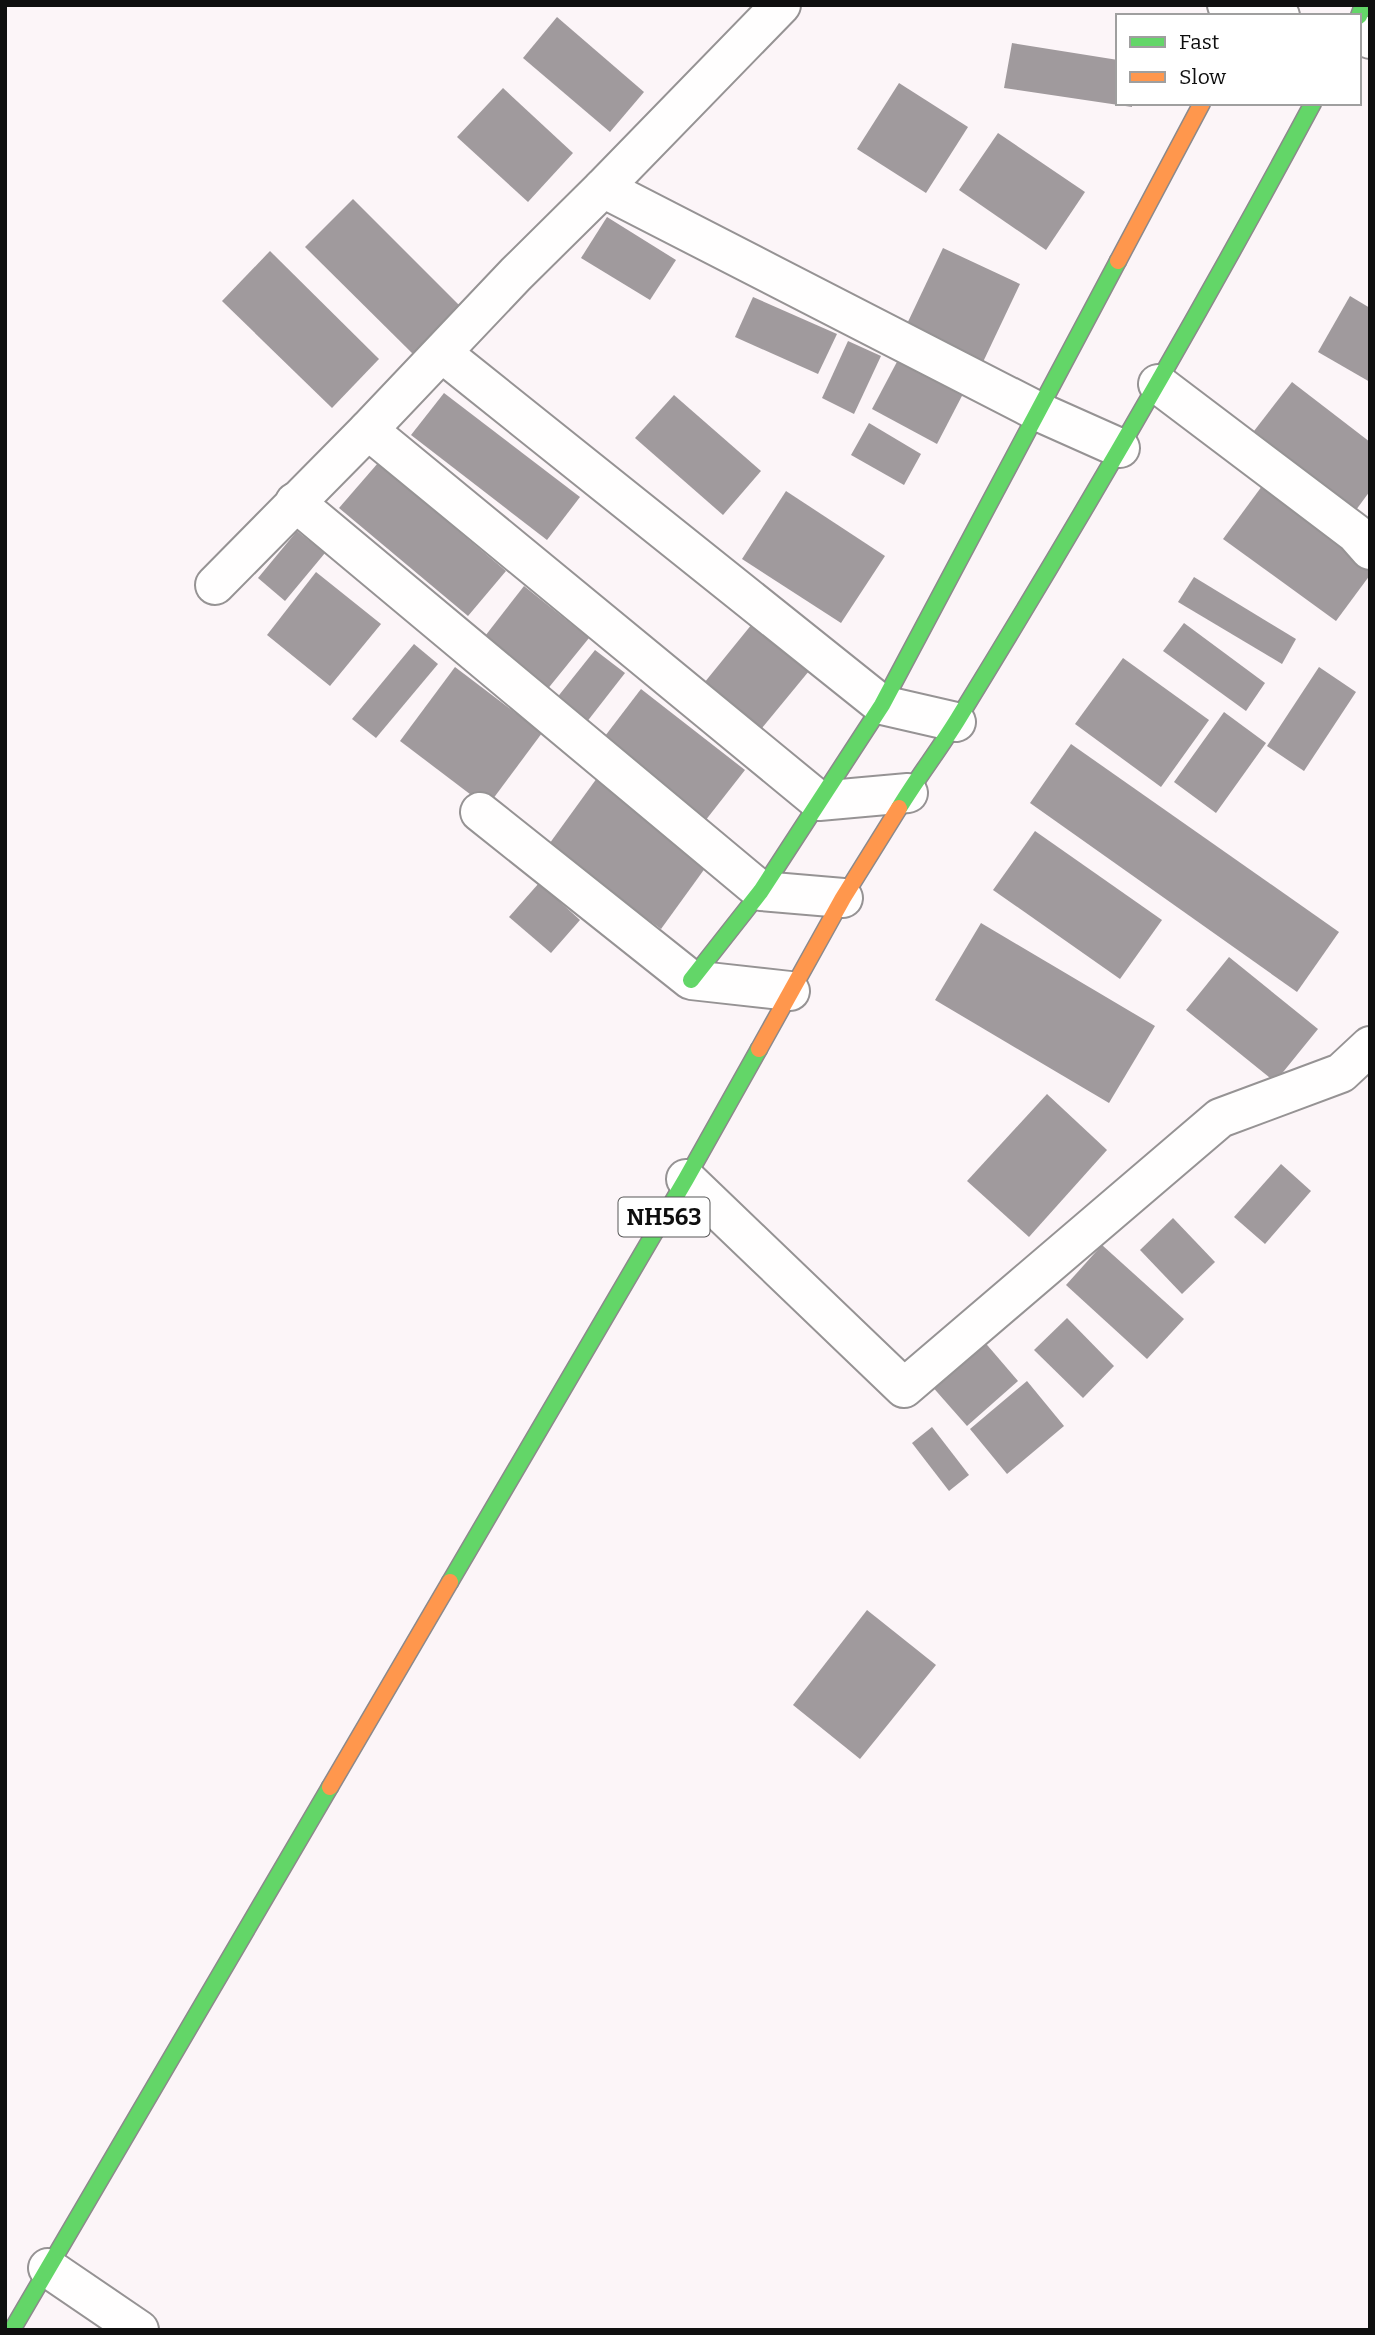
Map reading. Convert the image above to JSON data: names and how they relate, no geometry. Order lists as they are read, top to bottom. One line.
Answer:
{"streets":{"main road":["NH563"]},"legend":["Fast","Slow"]}
